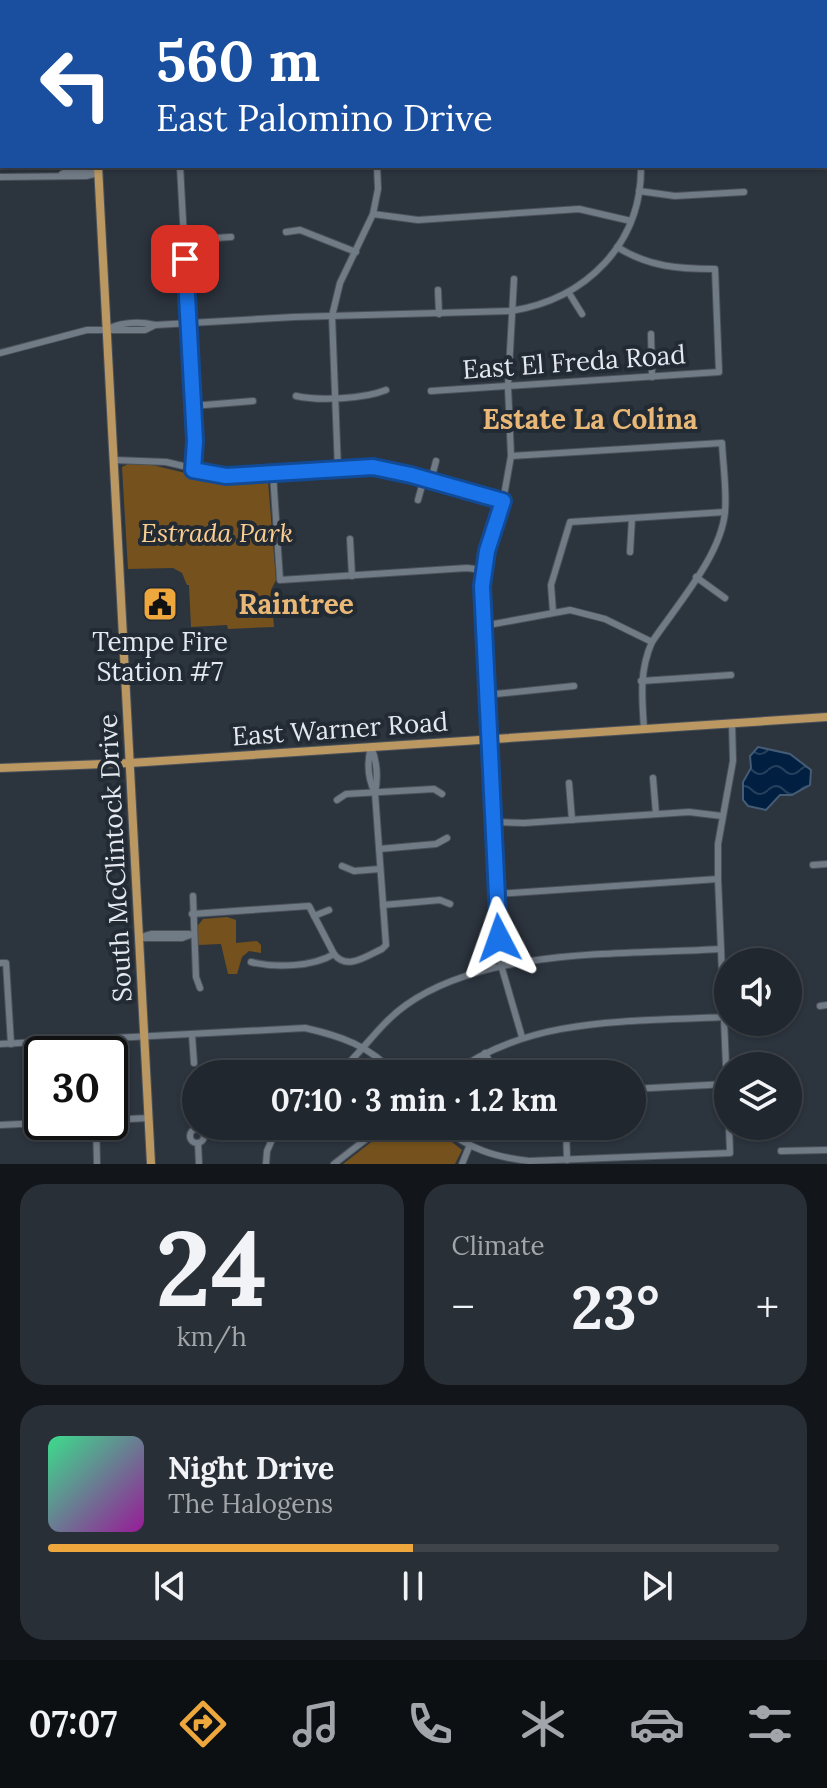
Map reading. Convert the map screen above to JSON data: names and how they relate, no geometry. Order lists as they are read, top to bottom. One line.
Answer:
{"streets":{"main road":["East Warner Road","South McClintock Drive"],"street":["East El Freda Road"]},"crossings":[["East Warner Road","South McClintock Drive"]],"districts":["Estate La Colina","Raintree"],"parks":["Estrada Park"],"places":{"public building":["Tempe Fire Station #7"]},"page":{"turn":["560 m","East Palomino Drive"],"limit":"30","trip":"07:10 · 3 min · 1.2 km","tile":[["24","km/h"],"Climate"],"heat":["−","23°","+"],"song":["Night Drive","The Halogens"],"tabs":"07:07"}}
